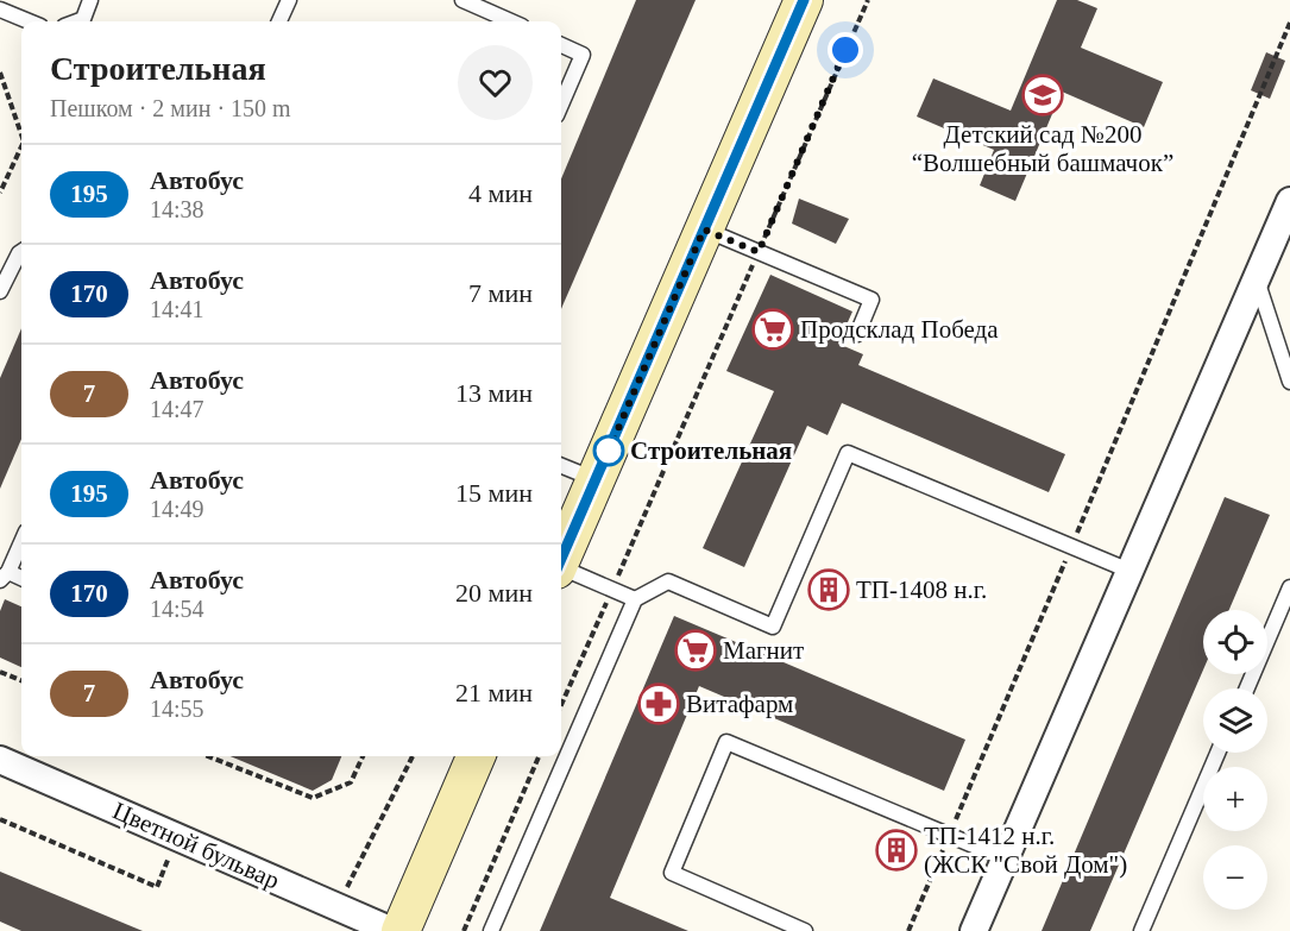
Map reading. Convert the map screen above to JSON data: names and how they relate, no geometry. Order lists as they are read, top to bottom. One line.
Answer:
{"streets":{"street":["Цветной бульвар"]},"places":{"school or university":["Детский сад №200 “Волшебный башмачок”"],"supermarket":["Продсклад Победа","Магнит"],"other":["Строительная"],"building":["ТП-1408 н.г.","ТП-1412 н.г. (ЖСК \"Свой Дом\")"],"pharmacy":["Витафарм"]},"lines":["bus line 195"],"page":{"heading":["Строительная","Пешком · 2 мин · 150 m"],"list":[{"mark":"195","name":"Автобус","note":"14:38","value":"4 мин"},{"mark":"170","name":"Автобус","note":"14:41","value":"7 мин"},{"mark":"7","name":"Автобус","note":"14:47","value":"13 мин"},{"mark":"195","name":"Автобус","note":"14:49","value":"15 мин"},{"mark":"170","name":"Автобус","note":"14:54","value":"20 мин"},{"mark":"7","name":"Автобус","note":"14:55","value":"21 мин"}],"map_buttons":["+","−"]}}
